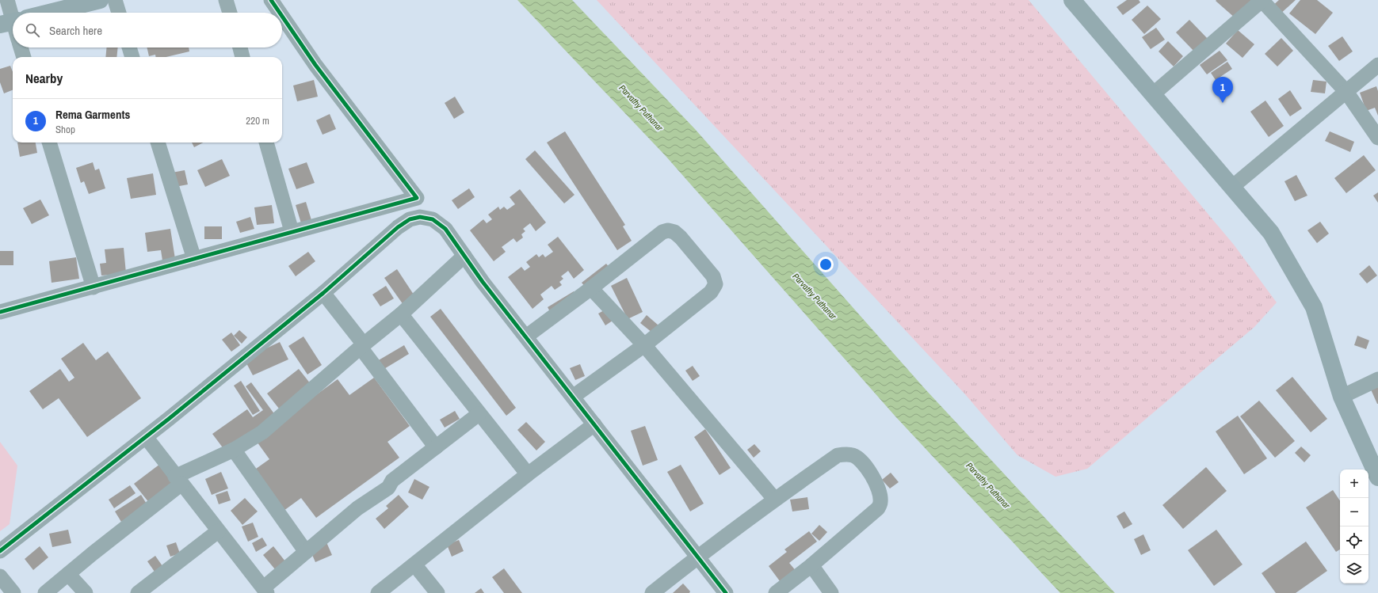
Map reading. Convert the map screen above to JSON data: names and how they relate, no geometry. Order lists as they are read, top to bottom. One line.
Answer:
{"water":["Parvathy Puthanar"],"page":{"search":"Search here","heading":"Nearby","pins":"1","list":[{"mark":"1","name":"Rema Garments","note":"Shop","value":"220 m"}],"map_buttons":["+","−"]}}
